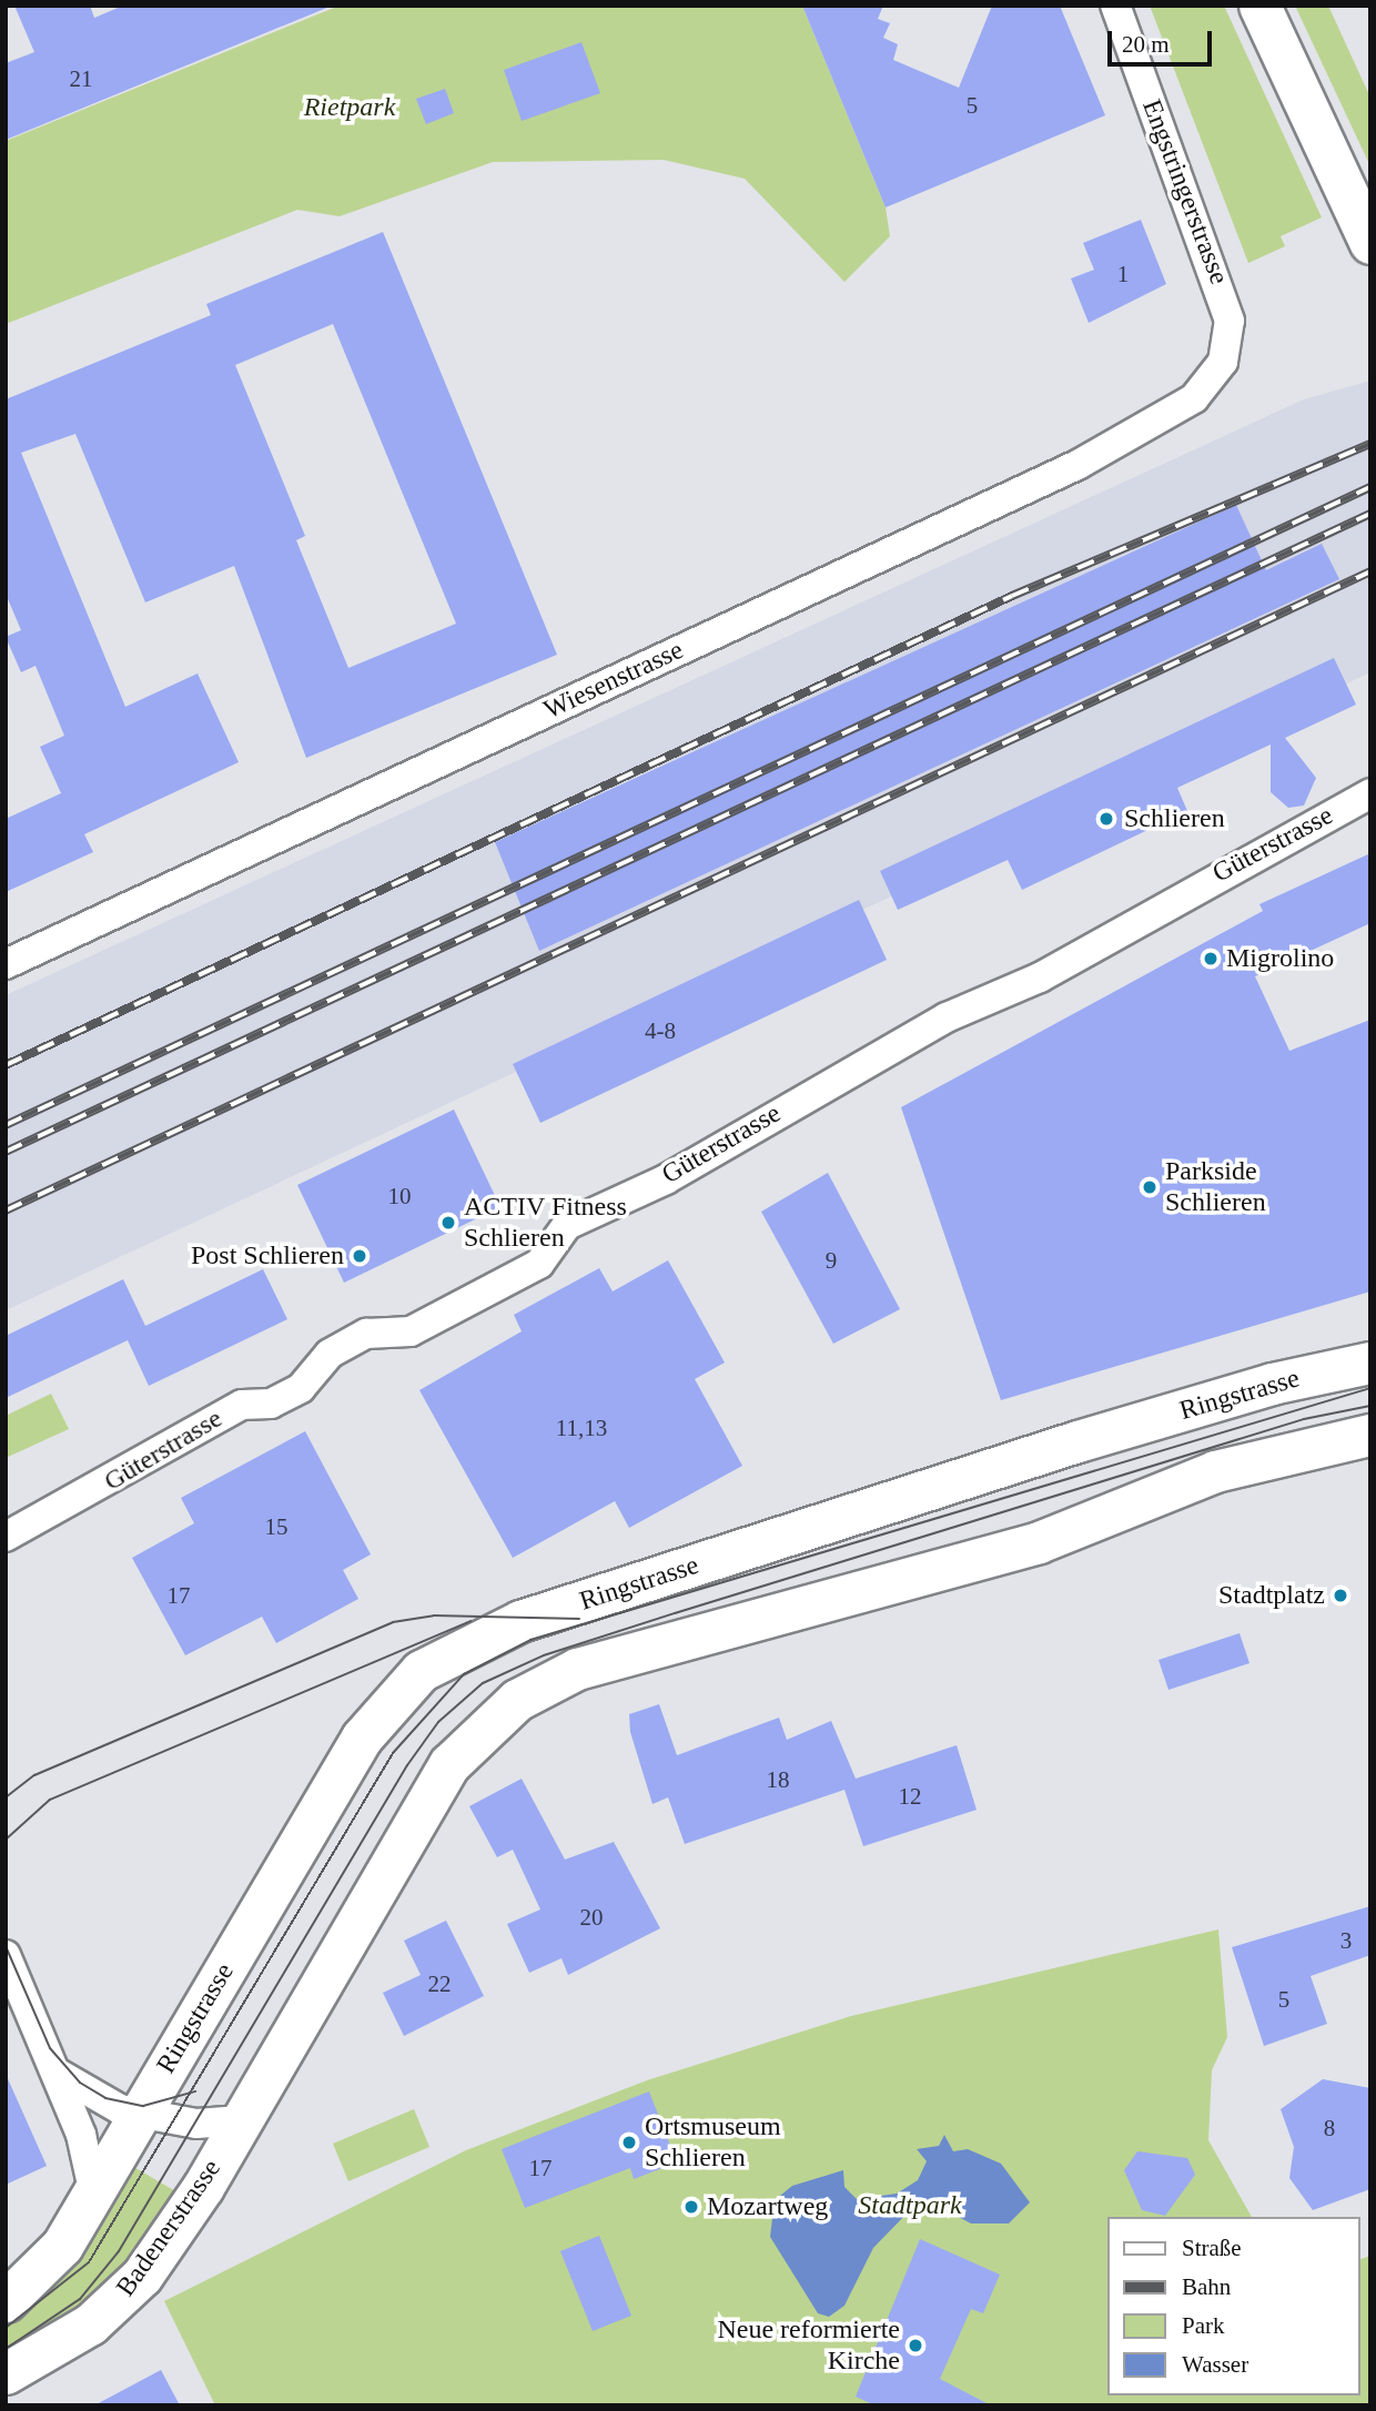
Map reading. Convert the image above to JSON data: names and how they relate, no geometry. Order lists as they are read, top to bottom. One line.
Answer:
{"streets":{"main road":["Ringstrasse","Badenerstrasse"],"street":["Engstringerstrasse","Wiesenstrasse","Güterstrasse"]},"crossings":[["Engstringerstrasse","Wiesenstrasse"]],"parks":["Rietpark","Stadtpark"],"places":["Schlieren","Migrolino","Parkside Schlieren","ACTIV Fitness Schlieren","Post Schlieren","Stadtplatz","Ortsmuseum Schlieren","Mozartweg","Neue reformierte Kirche"],"house_numbers":["21","5","1","4-8","10","9","11,13","15","17","18","12","20","3","22","5","8","17"],"legend":["Straße","Bahn","Park","Wasser"],"scale_bar":"20 m"}
